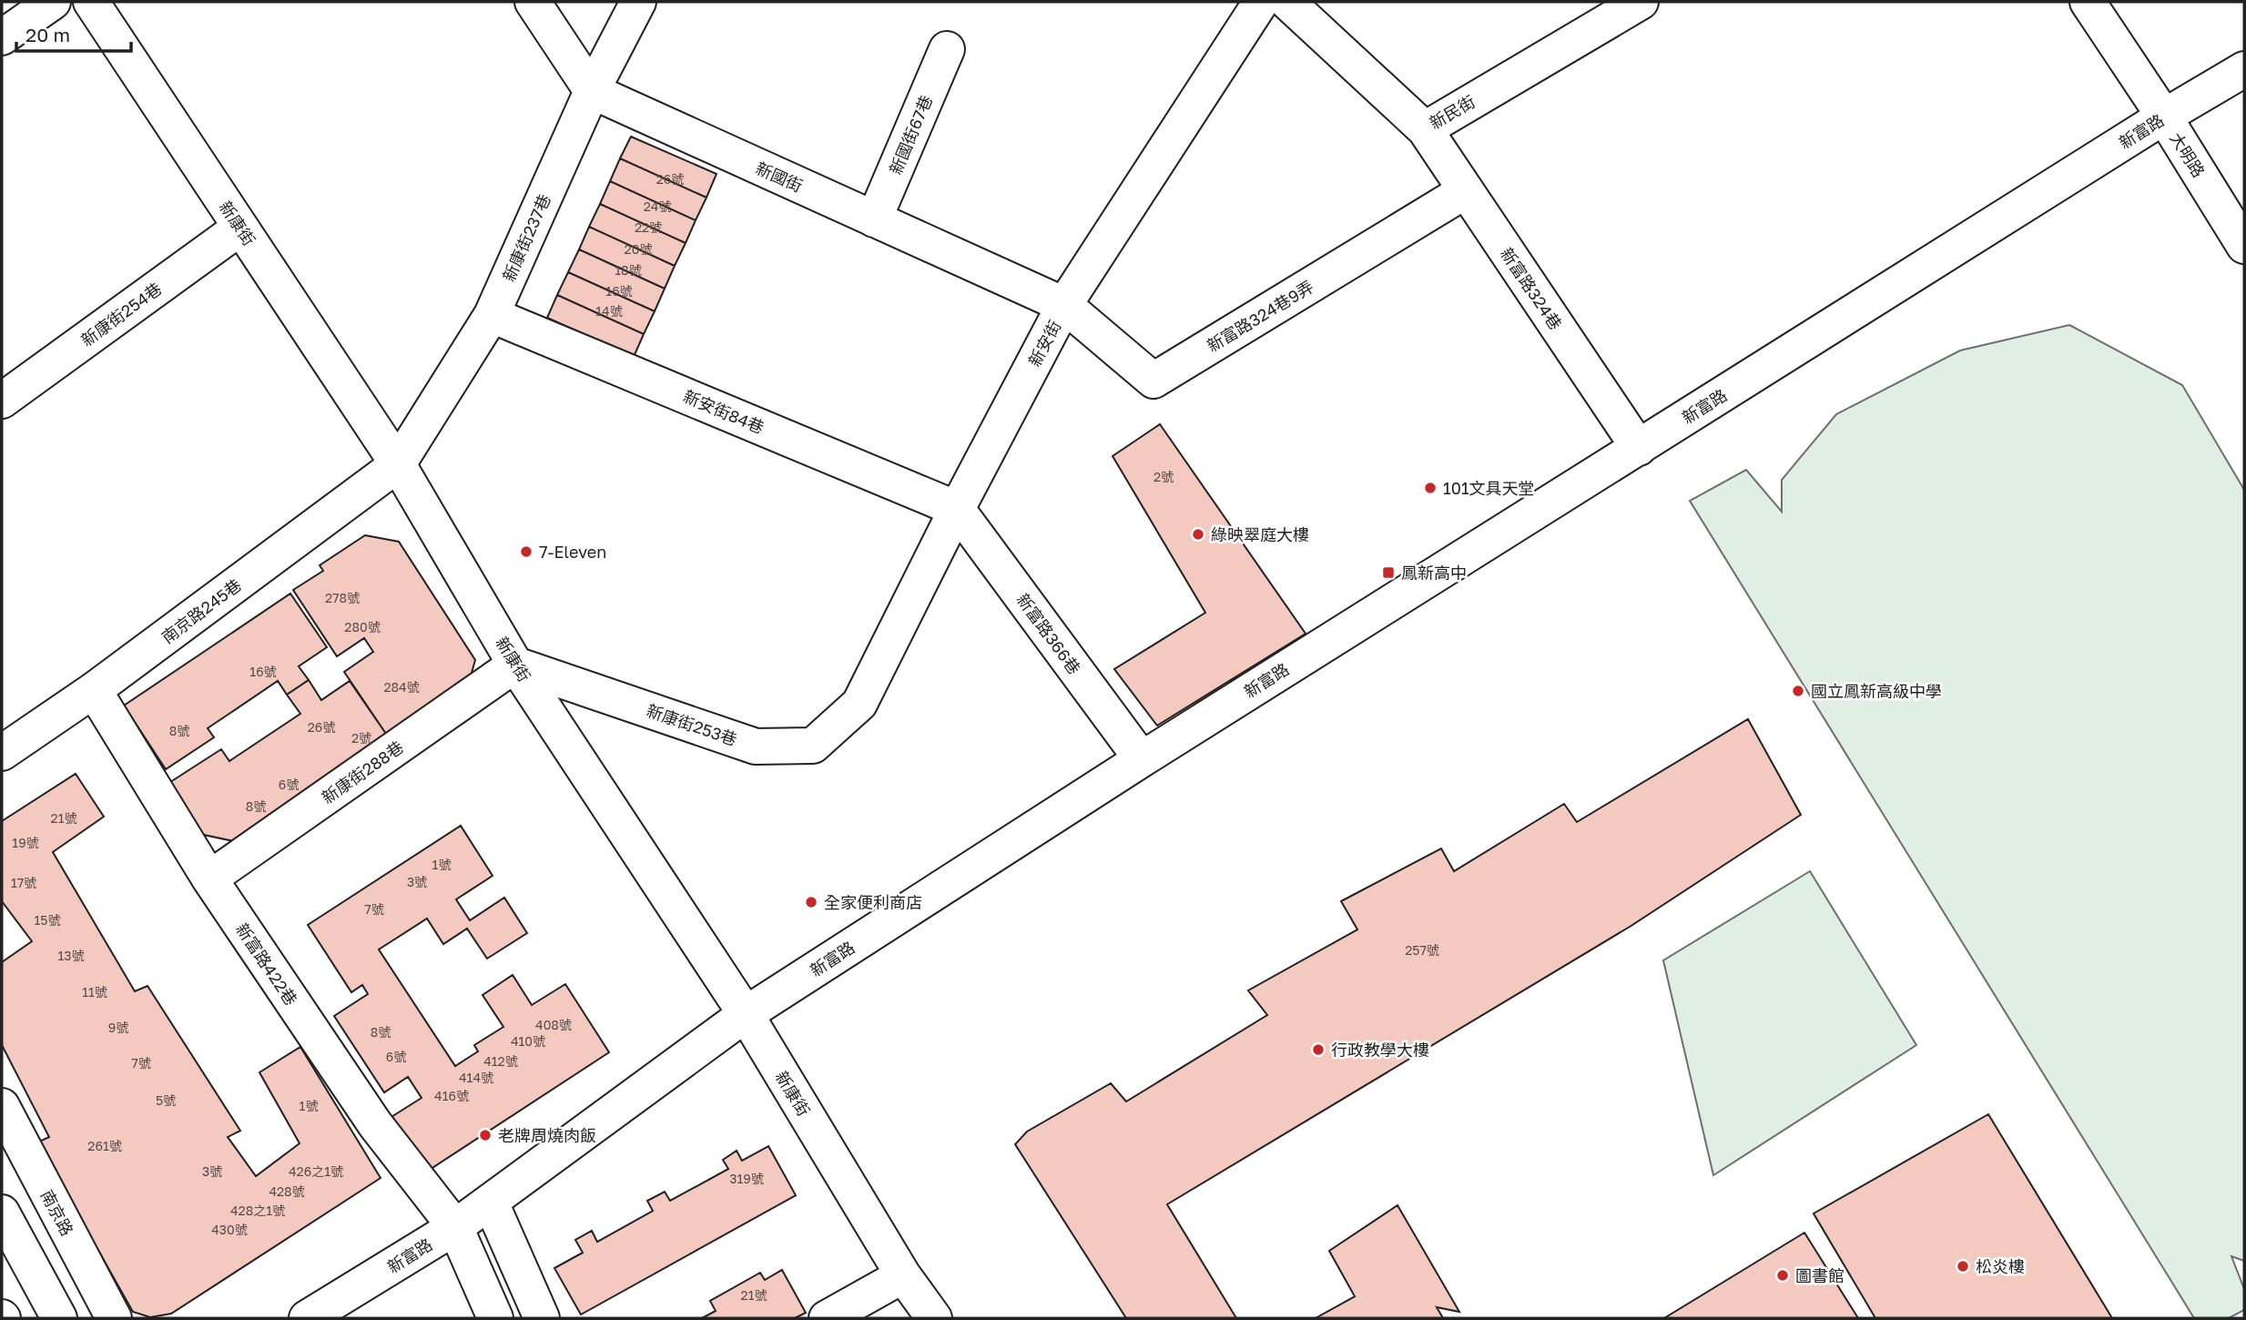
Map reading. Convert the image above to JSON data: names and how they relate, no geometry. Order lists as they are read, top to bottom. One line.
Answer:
{"streets":{"street":["新民街","新富路","新國街67巷","大明路","新國街","新康街","新康街237巷","新富路324巷","新康街254巷","新富路324巷9弄","新安街","新安街84巷","南京路245巷","新富路366巷","新康街253巷","新康街288巷","新富路422巷","南京路"]},"crossings":[["新民街","新富路324巷"],["新富路","大明路"],["新富路","新康街"],["新富路","新富路324巷"],["新富路","新富路366巷"],["新富路","新富路422巷"],["新國街67巷","新國街"],["新國街","新康街237巷"],["新國街","新富路324巷9弄"],["新國街","新安街"],["新康街","新康街237巷"],["新康街","新康街254巷"],["新康街","南京路245巷"],["新康街","新康街253巷"],["新康街","新康街288巷"],["新康街237巷","新安街84巷"],["新康街237巷","南京路245巷"],["新富路324巷","新富路324巷9弄"],["新富路324巷9弄","新安街"],["新安街","新安街84巷"],["新安街","新富路366巷"],["新安街","新康街253巷"],["新安街84巷","新富路366巷"],["南京路245巷","新富路422巷"],["新康街253巷","新康街288巷"],["新康街288巷","新富路422巷"]],"places":{"other":["101文具天堂","綠映翠庭大樓","7-Eleven","國立鳳新高級中學","全家便利商店","行政教學大樓","老牌周燒肉飯","松炎樓","圖書館"],"transit":["鳳新高中"]},"house_numbers":["26號","24號","22號","20號","18號","16號","14號","2號","278號","280號","16號","284號","26號","8號","2號","6號","8號","21號","19號","1號","3號","17號","7號","15號","257號","13號","11號","408號","9號","8號","410號","6號","412號","7號","414號","416號","5號","1號","261號","3號","426之1號","319號","428號","428之1號","430號","21號"],"scale_bar":"20 m"}
